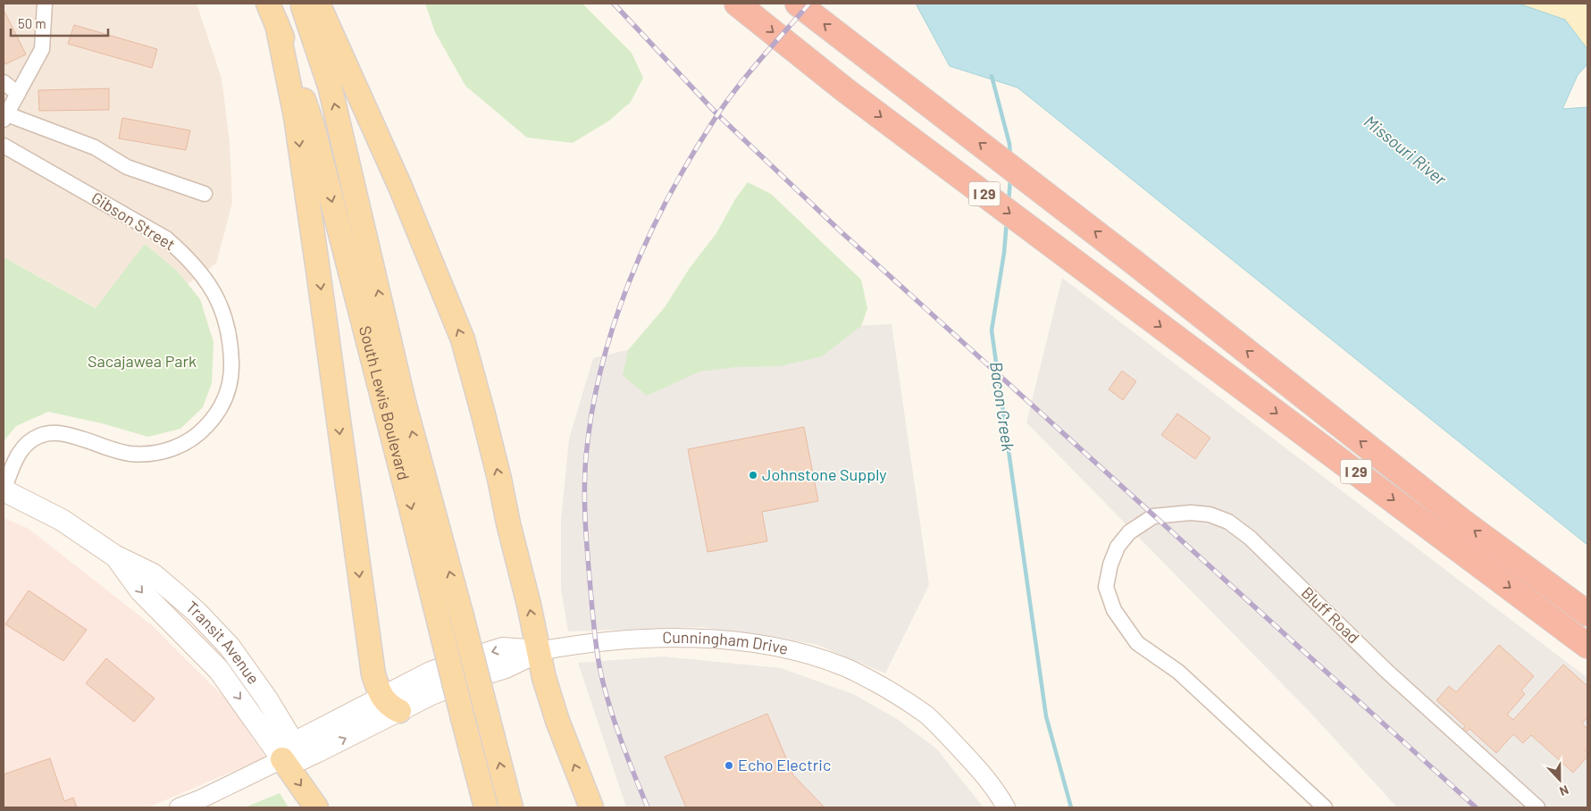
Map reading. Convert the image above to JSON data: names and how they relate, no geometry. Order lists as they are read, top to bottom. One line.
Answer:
{"streets":{"highway":["I 29"],"main road":["South Lewis Boulevard","Transit Avenue"],"street":["Gibson Street","Bluff Road","Cunningham Drive"]},"crossings":[["Gibson Street","Transit Avenue"]],"water":["Missouri River","Bacon Creek"],"parks":["Sacajawea Park"],"places":["Johnstone Supply","Echo Electric"],"scale_bar":"50 m","north":"bottom"}
